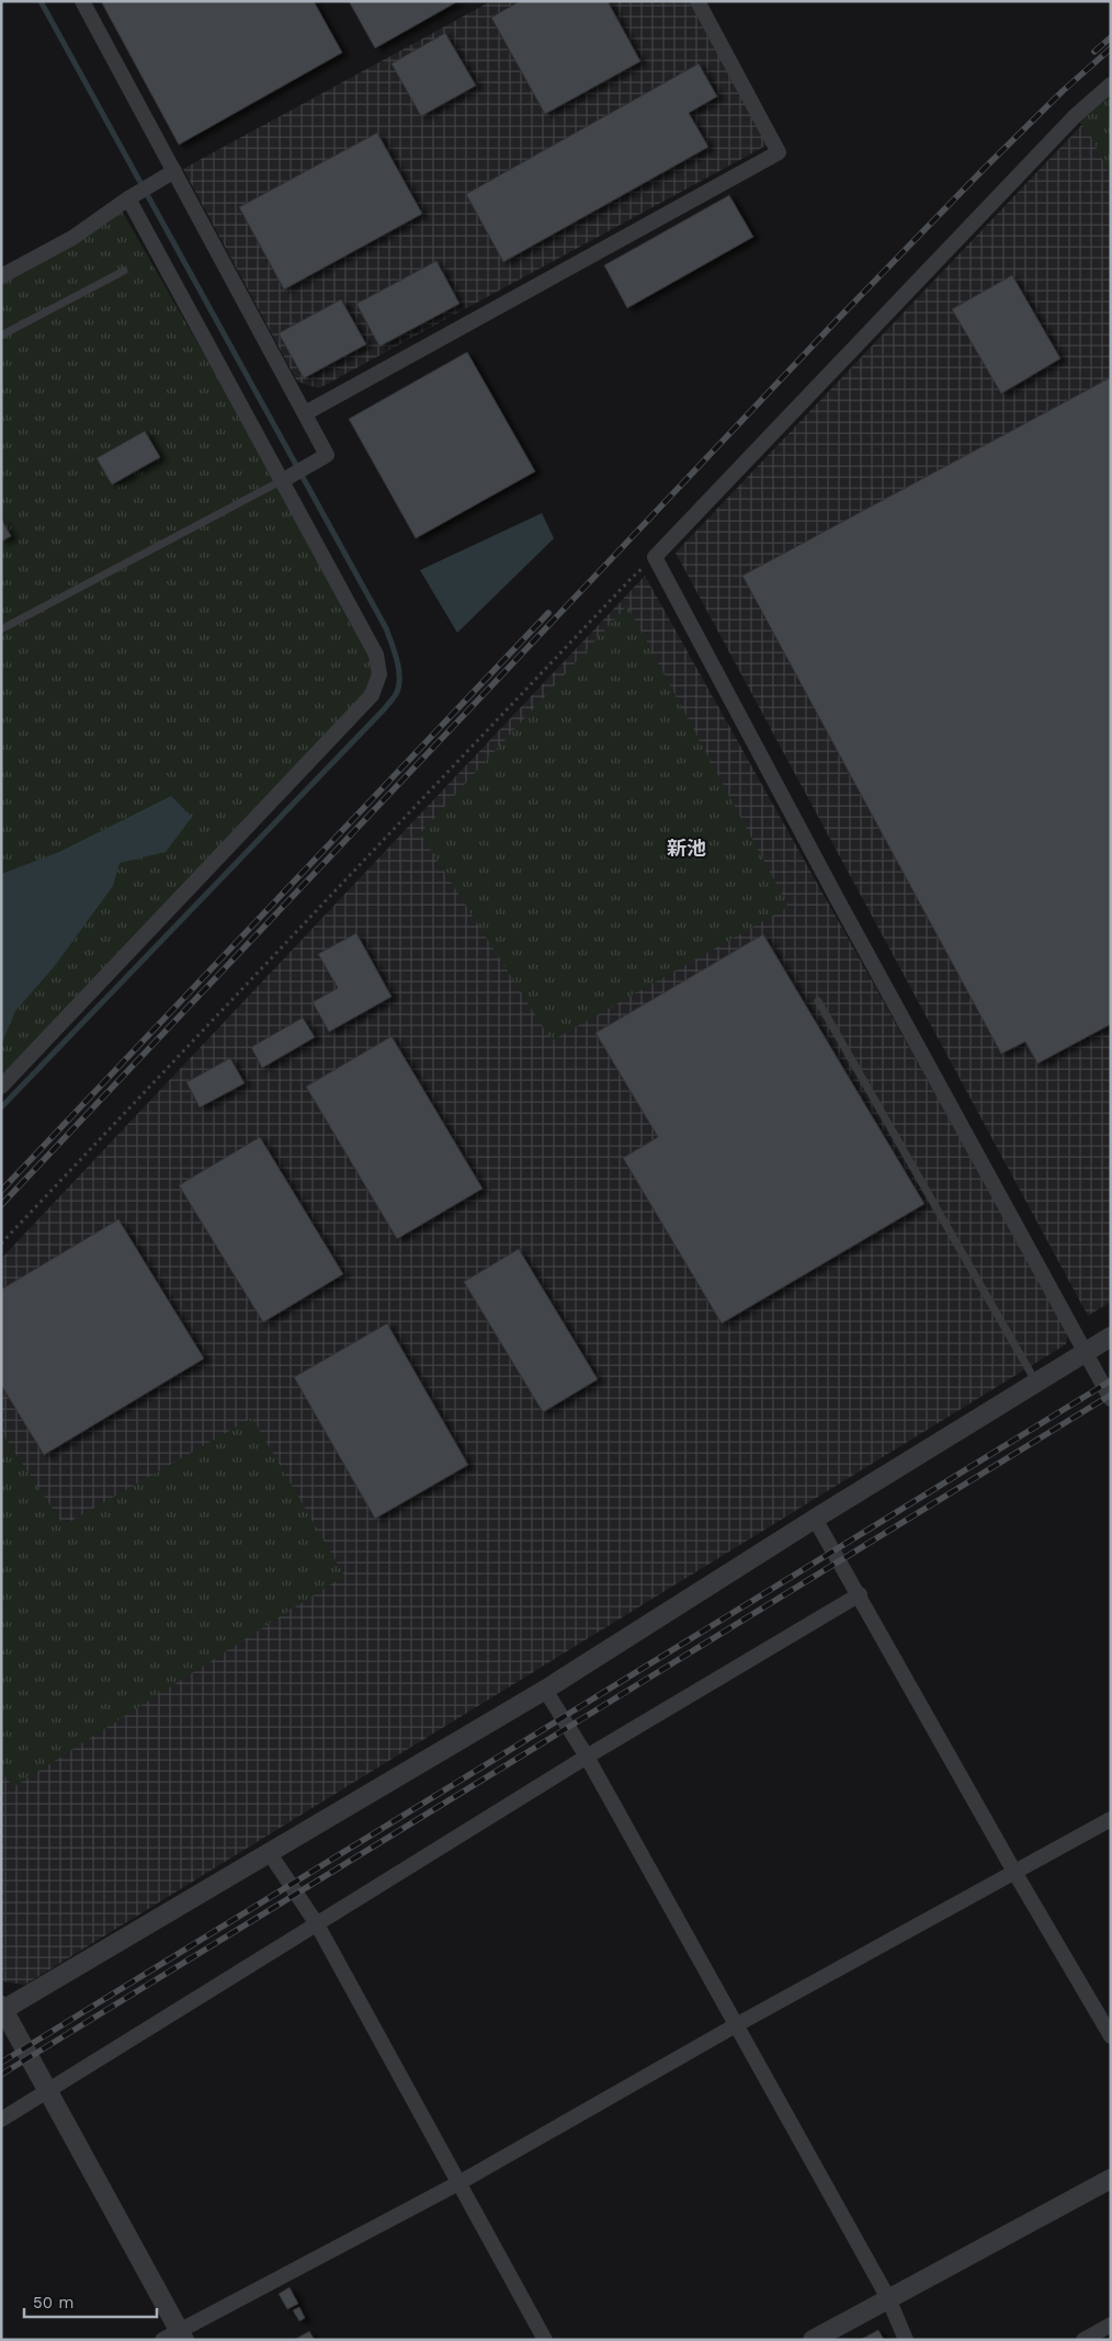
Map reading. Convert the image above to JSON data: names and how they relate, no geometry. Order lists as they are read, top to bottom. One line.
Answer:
{"districts":["新池"],"scale_bar":"50 m"}
